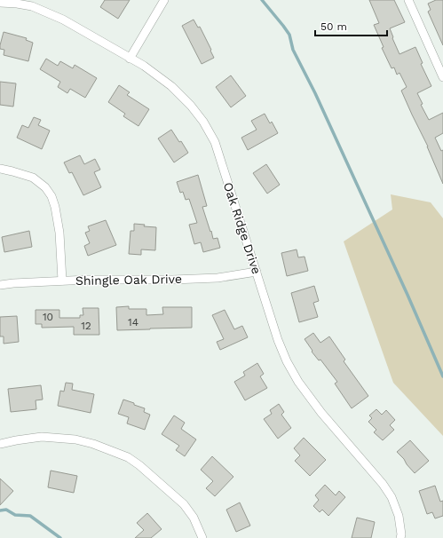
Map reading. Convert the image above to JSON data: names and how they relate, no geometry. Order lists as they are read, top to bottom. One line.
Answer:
{"streets":{"street":["Oak Ridge Drive","Shingle Oak Drive"]},"crossings":[["Oak Ridge Drive","Shingle Oak Drive"]],"house_numbers":["10","14","12"],"scale_bar":"50 m"}
